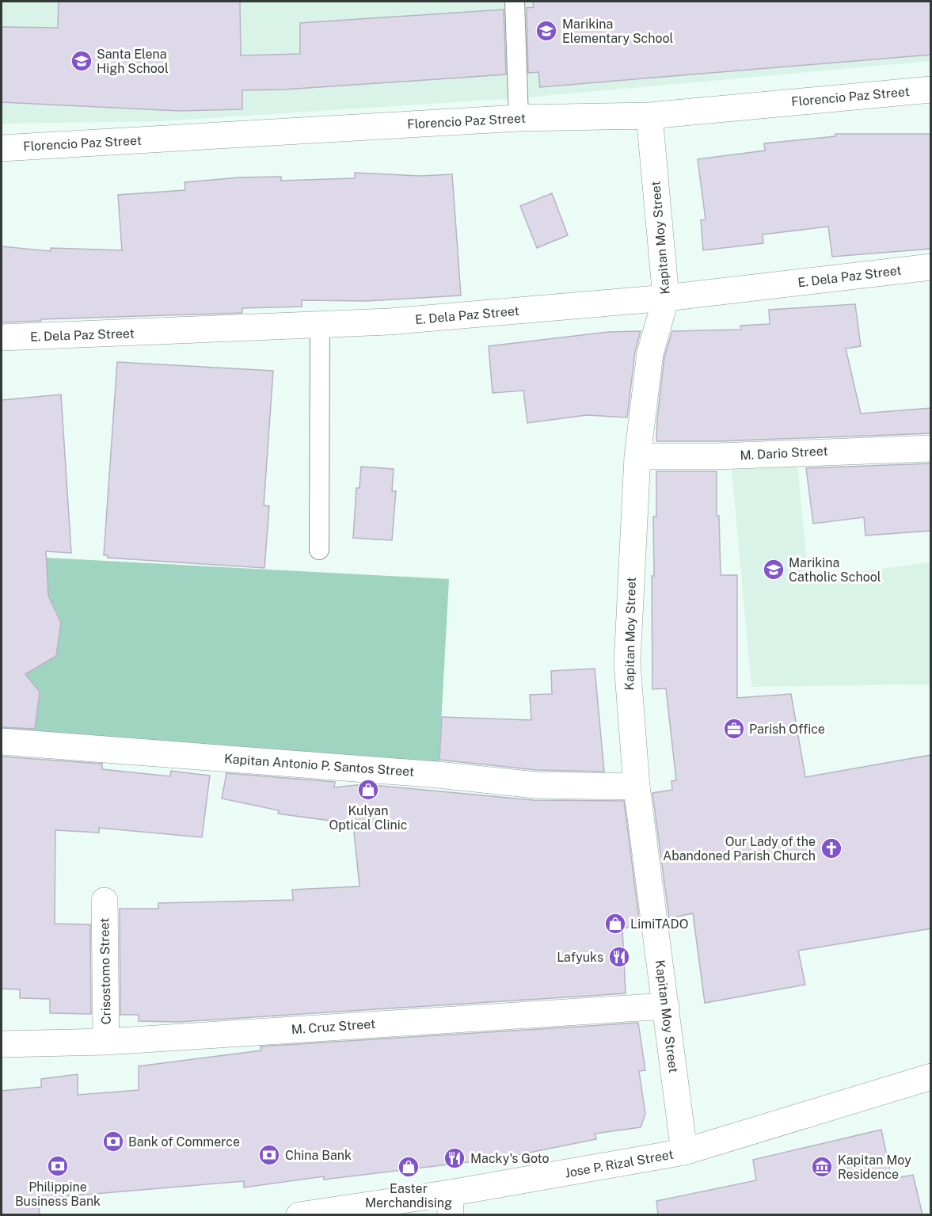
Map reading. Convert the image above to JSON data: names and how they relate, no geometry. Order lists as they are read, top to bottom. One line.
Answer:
{"streets":{"street":["Florencio Paz Street","Kapitan Moy Street","E. Dela Paz Street","M. Dario Street","Kapitan Antonio P. Santos Street","Crisostomo Street","M. Cruz Street","Jose P. Rizal Street"]},"crossings":[["Florencio Paz Street","Kapitan Moy Street"],["Kapitan Moy Street","E. Dela Paz Street"],["Kapitan Moy Street","M. Dario Street"],["Kapitan Moy Street","Kapitan Antonio P. Santos Street"],["Kapitan Moy Street","M. Cruz Street"],["Kapitan Moy Street","Jose P. Rizal Street"],["Crisostomo Street","M. Cruz Street"]],"places":{"school or university":["Marikina Elementary School","Santa Elena High School","Marikina Catholic School"],"office":["Parish Office"],"shop":["Kulyan Optical Clinic","LimiTADO","Easter Merchandising"],"church":["Our Lady of the Abandoned Parish Church"],"restaurant":["Lafyuks","Macky's Goto"],"bank":["Bank of Commerce","China Bank","Philippine Business Bank"],"museum":["Kapitan Moy Residence"]}}
